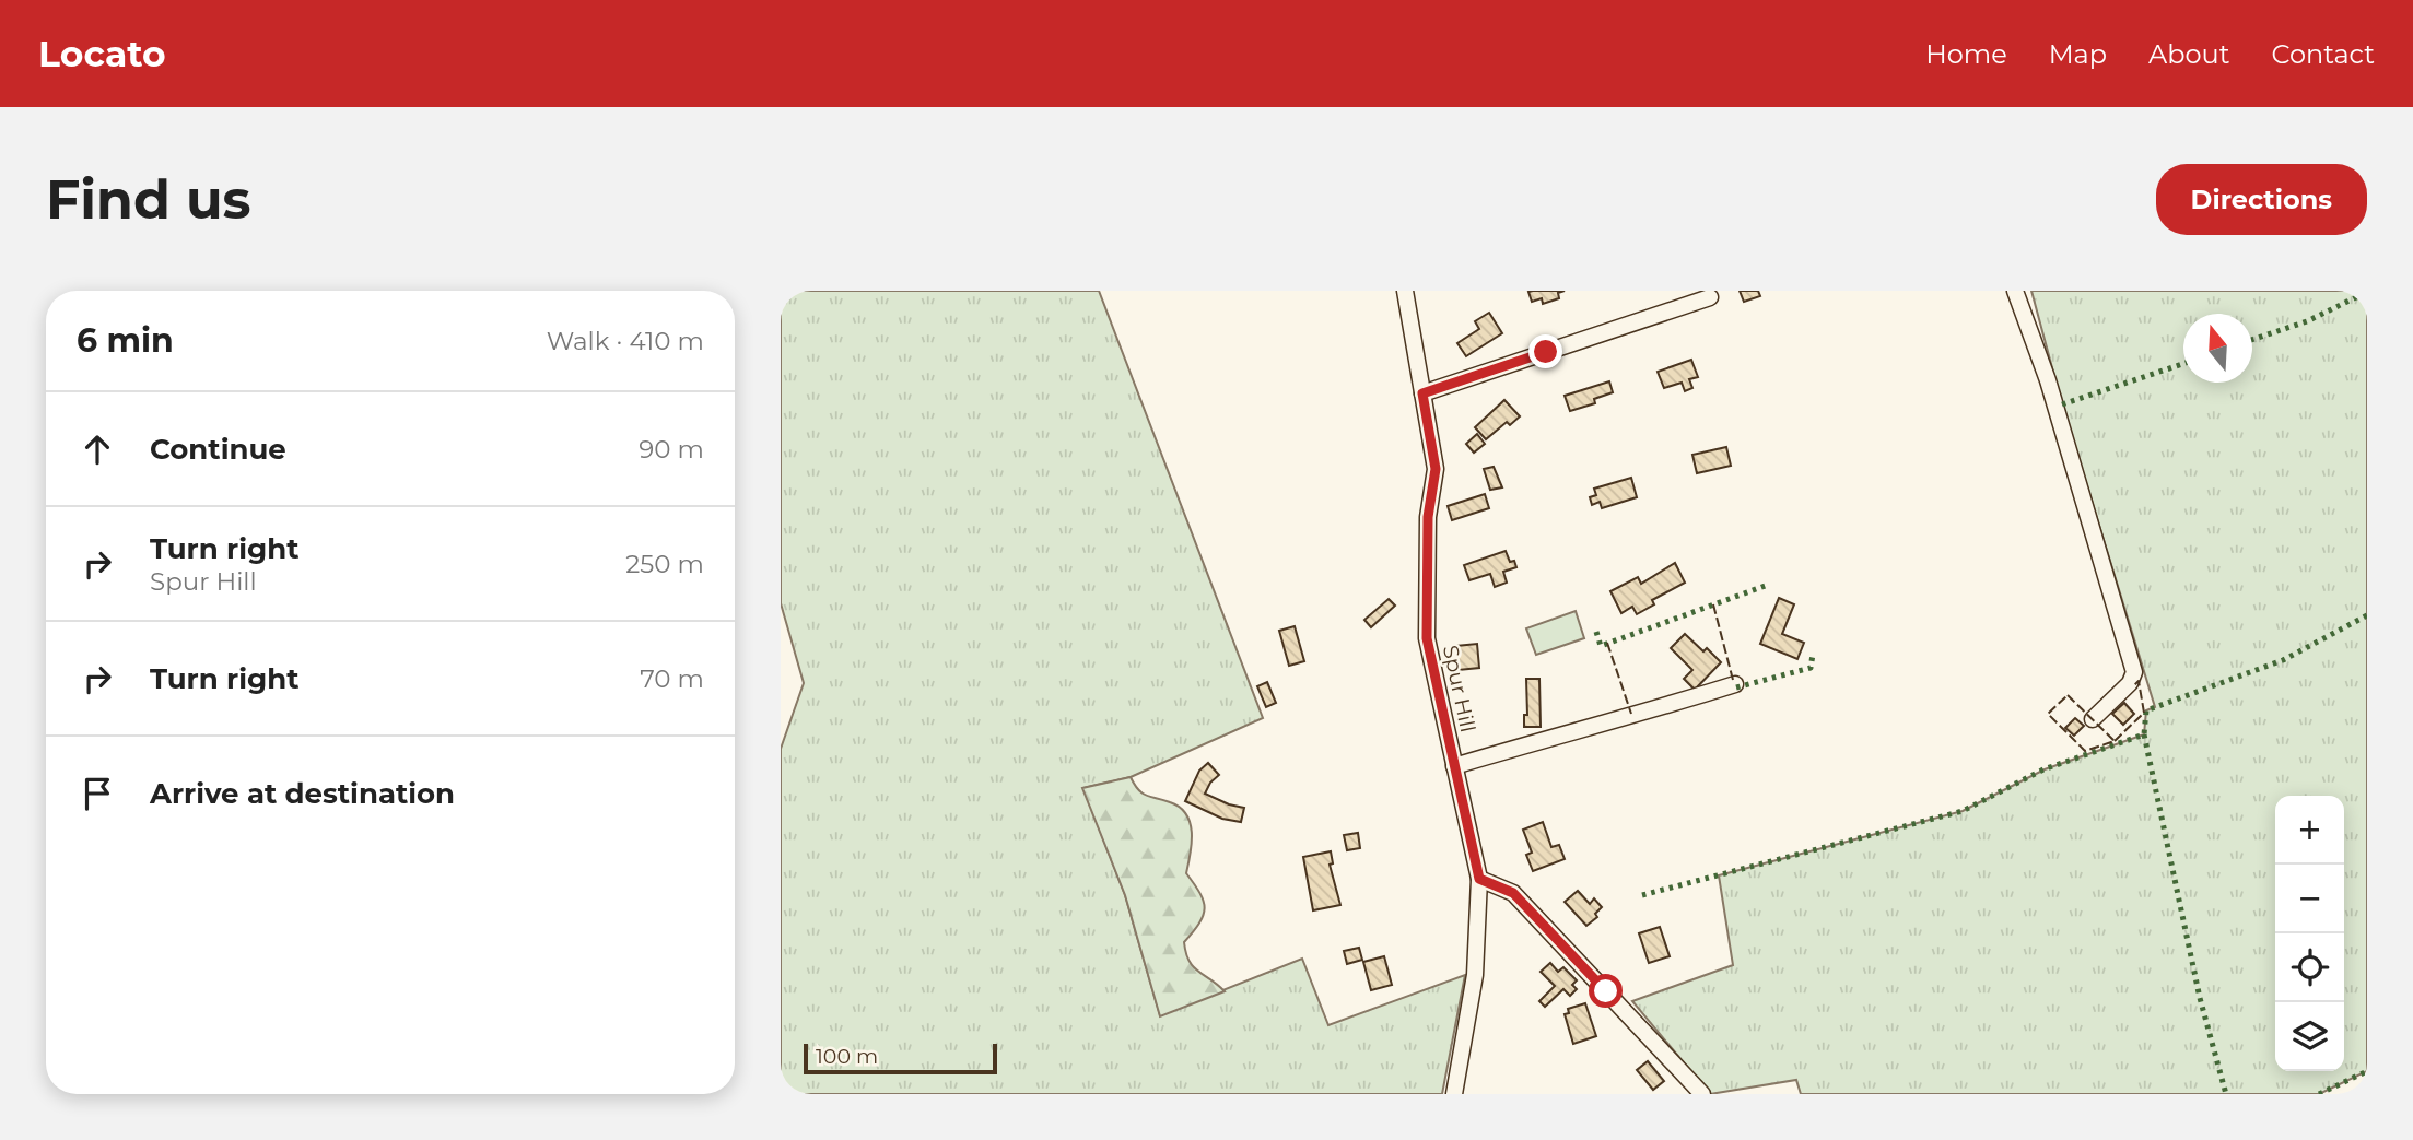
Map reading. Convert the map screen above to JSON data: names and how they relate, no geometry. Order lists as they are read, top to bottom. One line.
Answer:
{"streets":{"street":["Spur Hill"]},"scale_bar":"100 m","north":"top","page":{"header":"Locato","nav":["Home","Map","About","Contact"],"buttons":"Directions","title":"Find us","heading":["6 min","Walk · 410 m"],"list":[["Continue","90 m"],["Turn right","Spur Hill","250 m"],["Turn right","70 m"],"Arrive at destination"],"map_buttons":["+","−"],"scale":"100 m"}}
